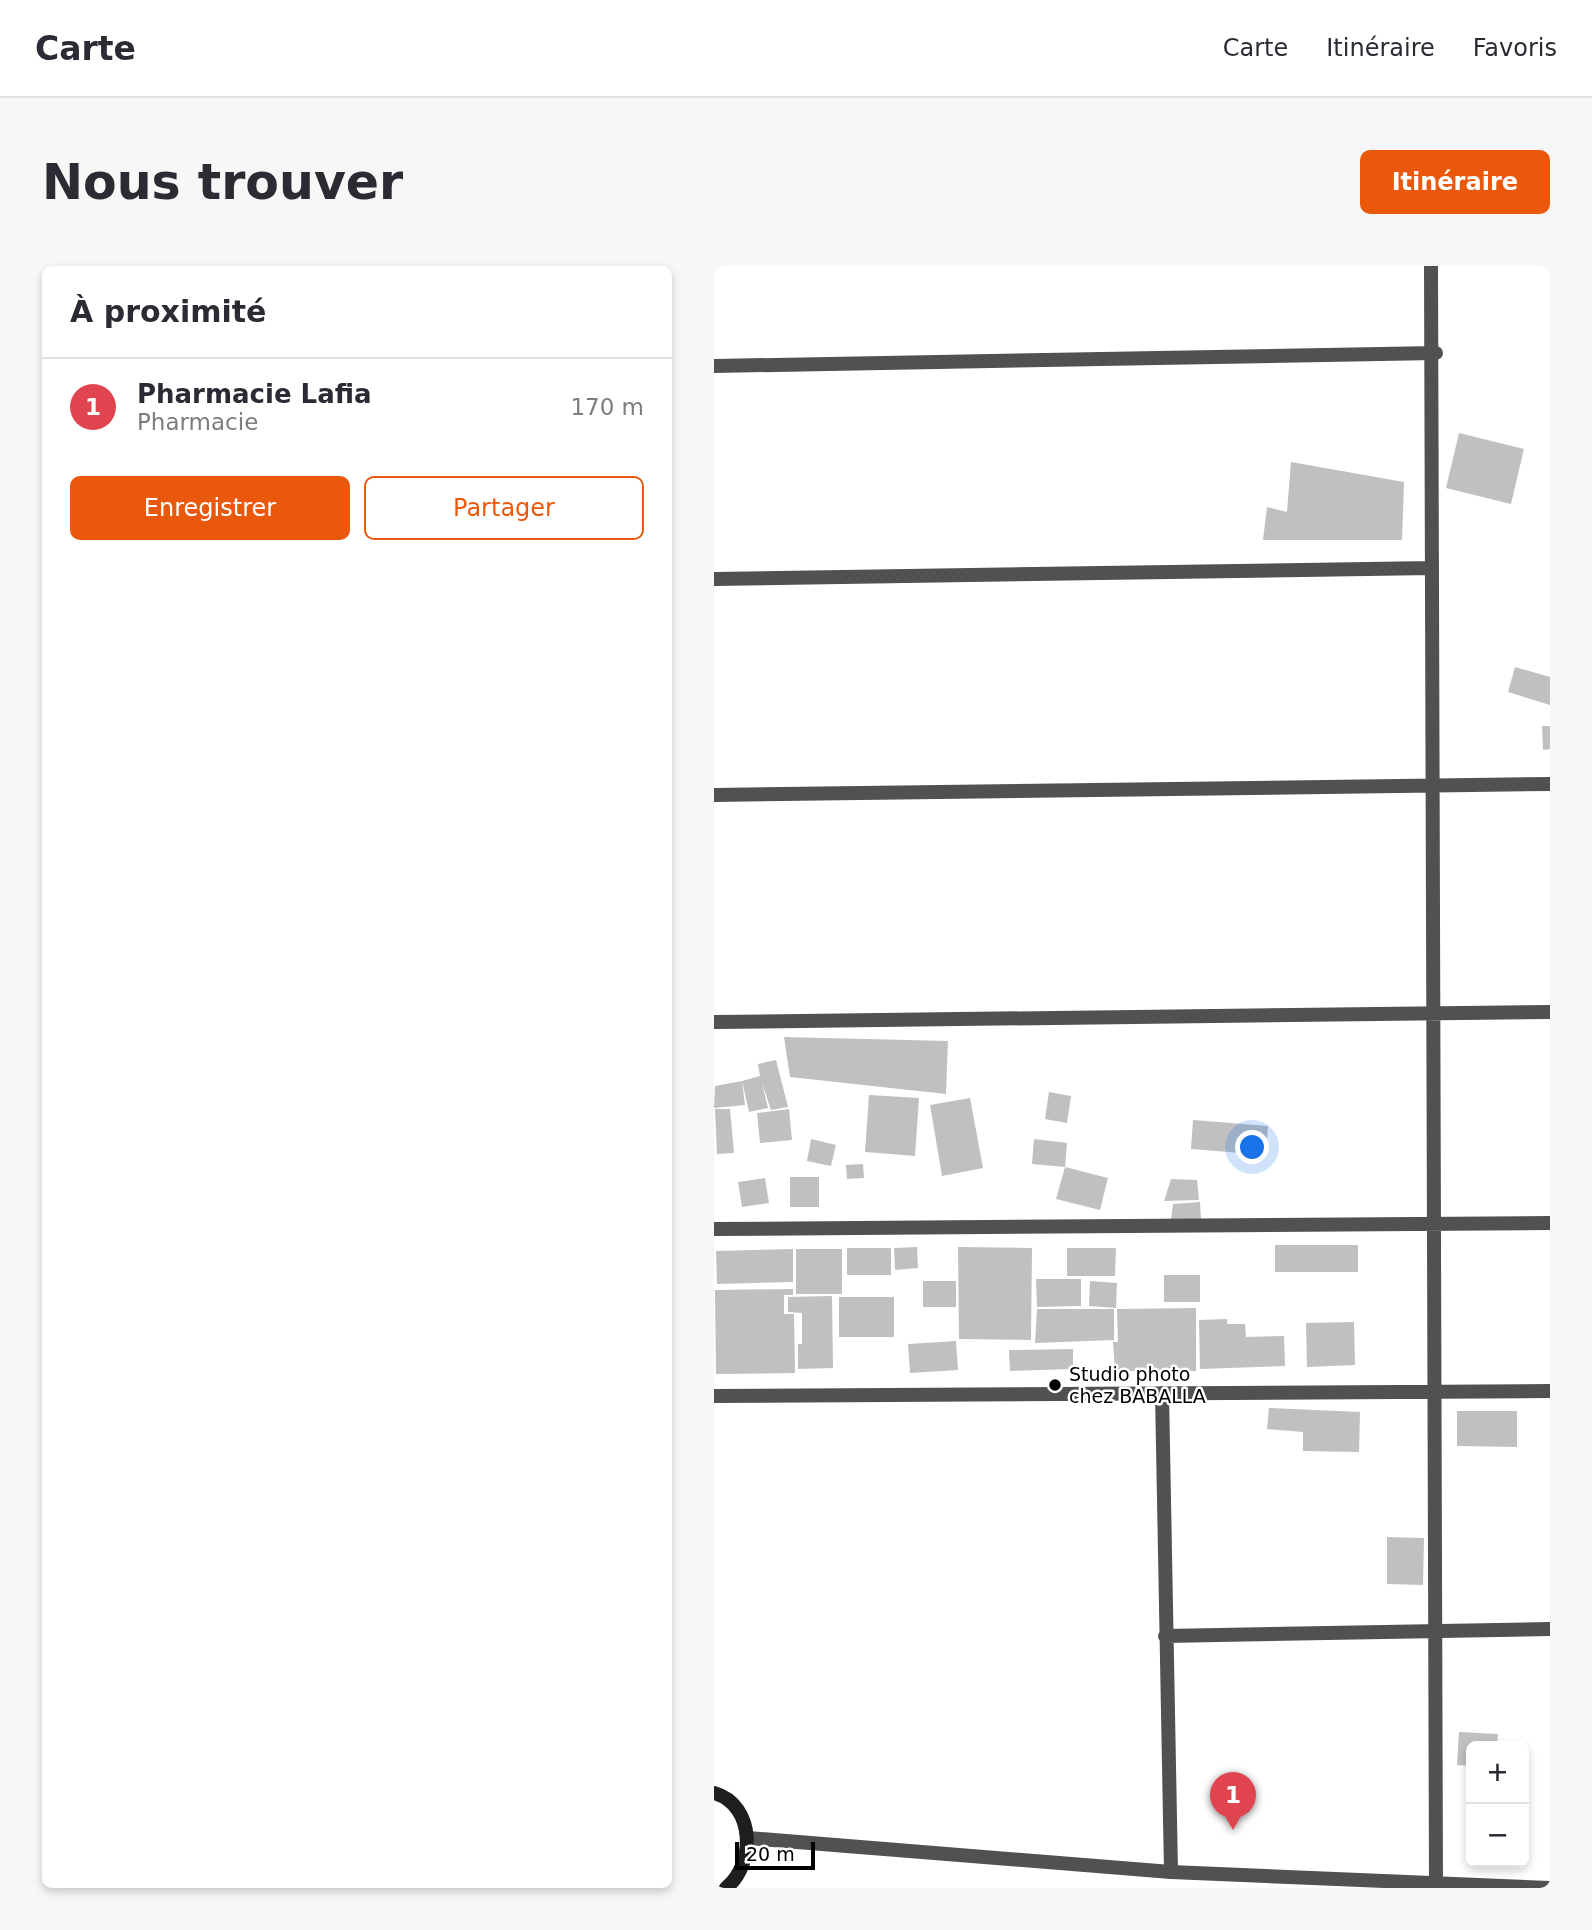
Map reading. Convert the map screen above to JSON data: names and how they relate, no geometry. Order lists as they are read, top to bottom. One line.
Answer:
{"places":["Studio photo chez BABALLA"],"scale_bar":"20 m","page":{"header":"Carte","nav":["Carte","Itinéraire","Favoris"],"buttons":["Itinéraire",["Enregistrer","Partager"]],"title":"Nous trouver","heading":"À proximité","list":[{"mark":"1","name":"Pharmacie Lafia","note":"Pharmacie","value":"170 m"}],"map_buttons":["+","−"],"pins":"1","scale":"20 m"}}
